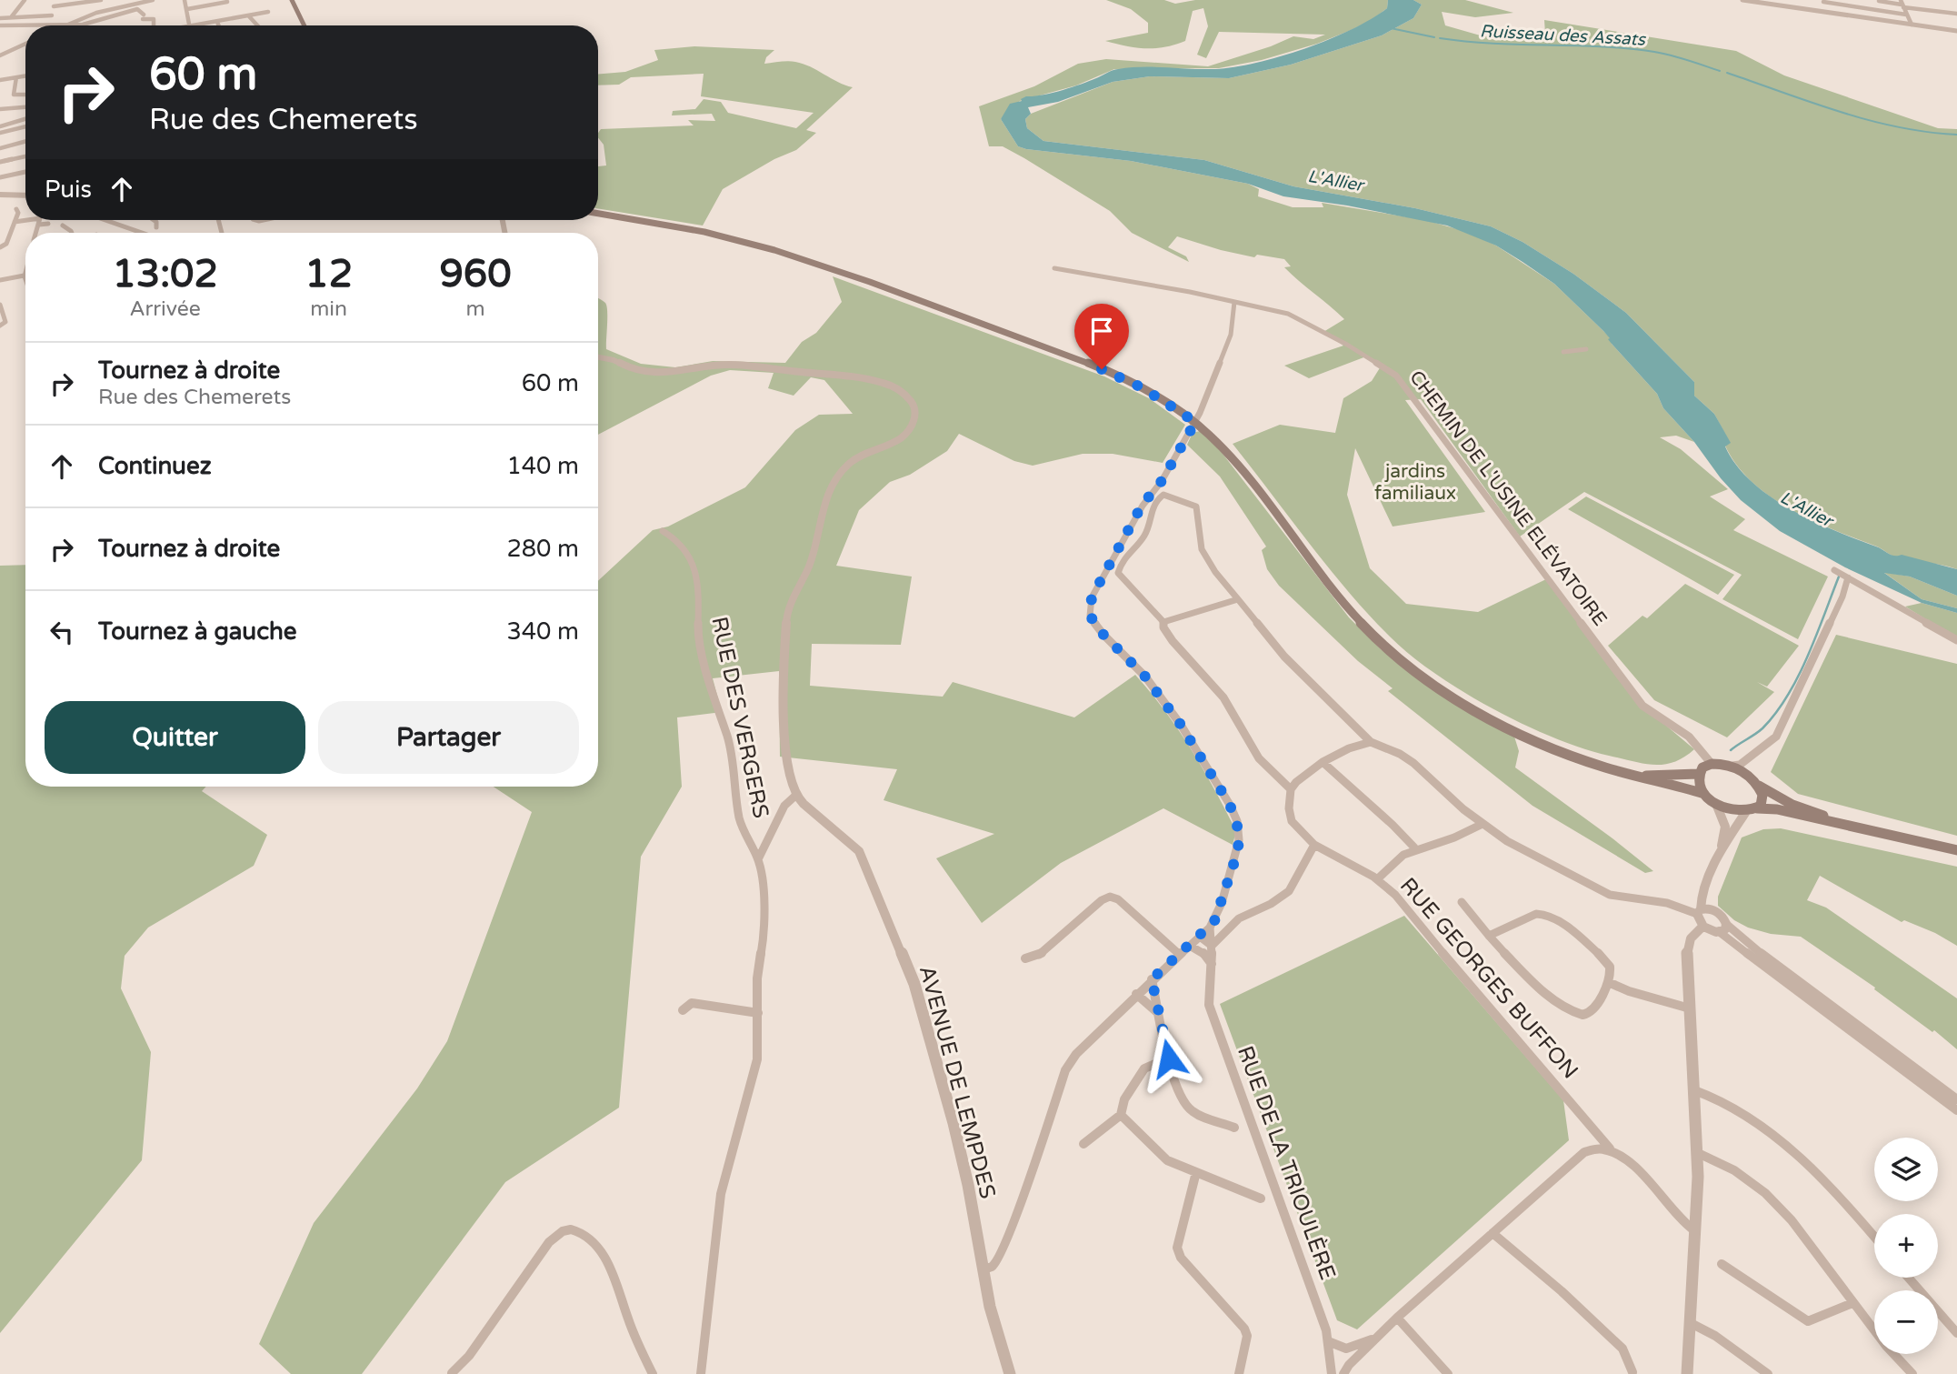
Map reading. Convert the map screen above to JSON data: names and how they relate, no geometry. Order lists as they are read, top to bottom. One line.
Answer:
{"streets":{"street":["CHEMIN DE L'USINE ELÉVATOIRE","RUE DES VERGERS","RUE GEORGES BUFFON","AVENUE DE LEMPDES","RUE DE LA TRIOULÈRE"]},"water":["Ruisseau des Assats","L'Allier"],"parks":["jardins familiaux"],"page":{"turn":["60 m","Rue des Chemerets"],"then":"Puis","eta":["13:02","Arrivée","12","min","960","m"],"list":[{"name":"Tournez à droite","note":"Rue des Chemerets","value":"60 m"},{"name":"Continuez","value":"140 m"},{"name":"Tournez à droite","value":"280 m"},{"name":"Tournez à gauche","value":"340 m"}],"buttons":["Quitter","Partager"],"map_buttons":["+","−"]}}
